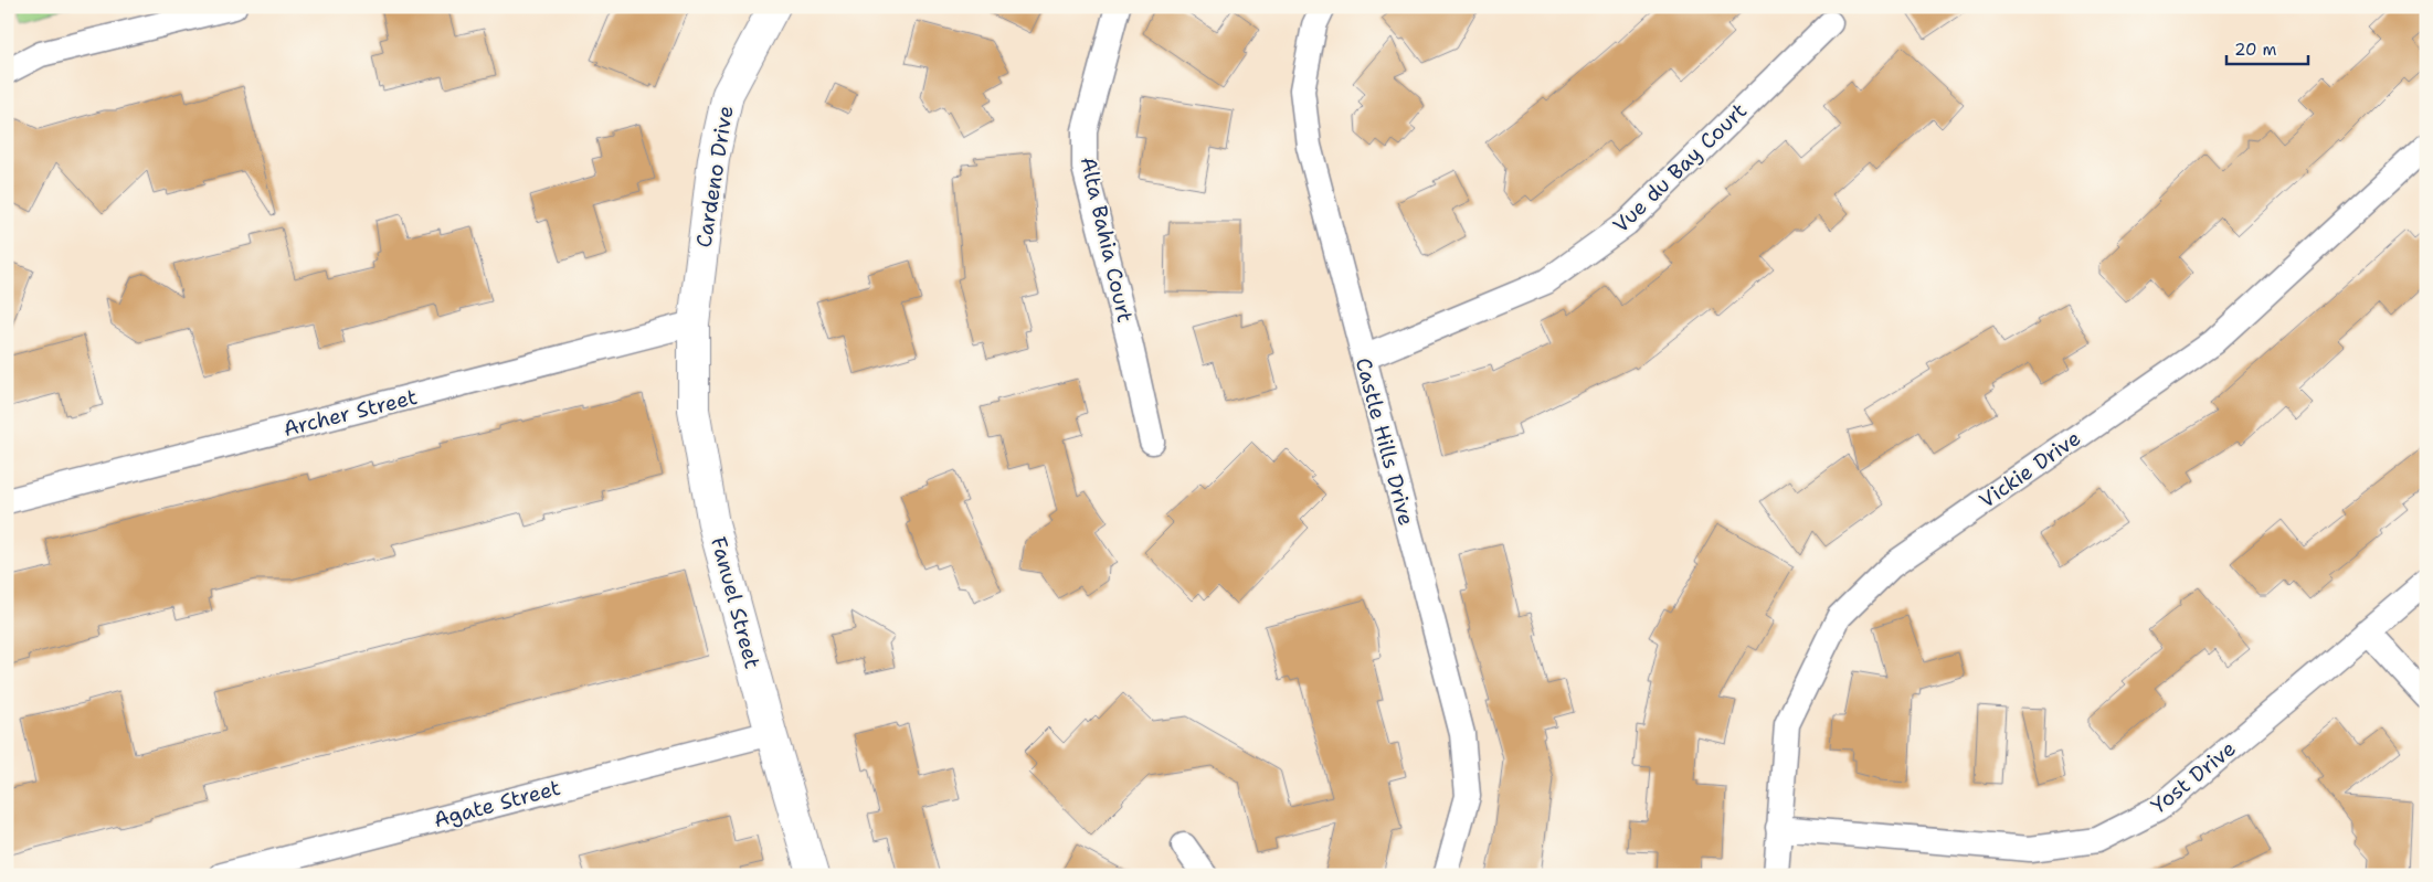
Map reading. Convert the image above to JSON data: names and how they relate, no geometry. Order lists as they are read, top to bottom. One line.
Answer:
{"streets":{"street":["Vue du Bay Court","Cardeno Drive","Alta Bahia Court","Archer Street","Castle Hills Drive","Vickie Drive","Fanuel Street","Yost Drive","Agate Street"]},"crossings":[["Vue du Bay Court","Castle Hills Drive"],["Cardeno Drive","Archer Street"],["Cardeno Drive","Fanuel Street"],["Archer Street","Fanuel Street"],["Vickie Drive","Yost Drive"],["Fanuel Street","Agate Street"]],"scale_bar":"20 m"}
